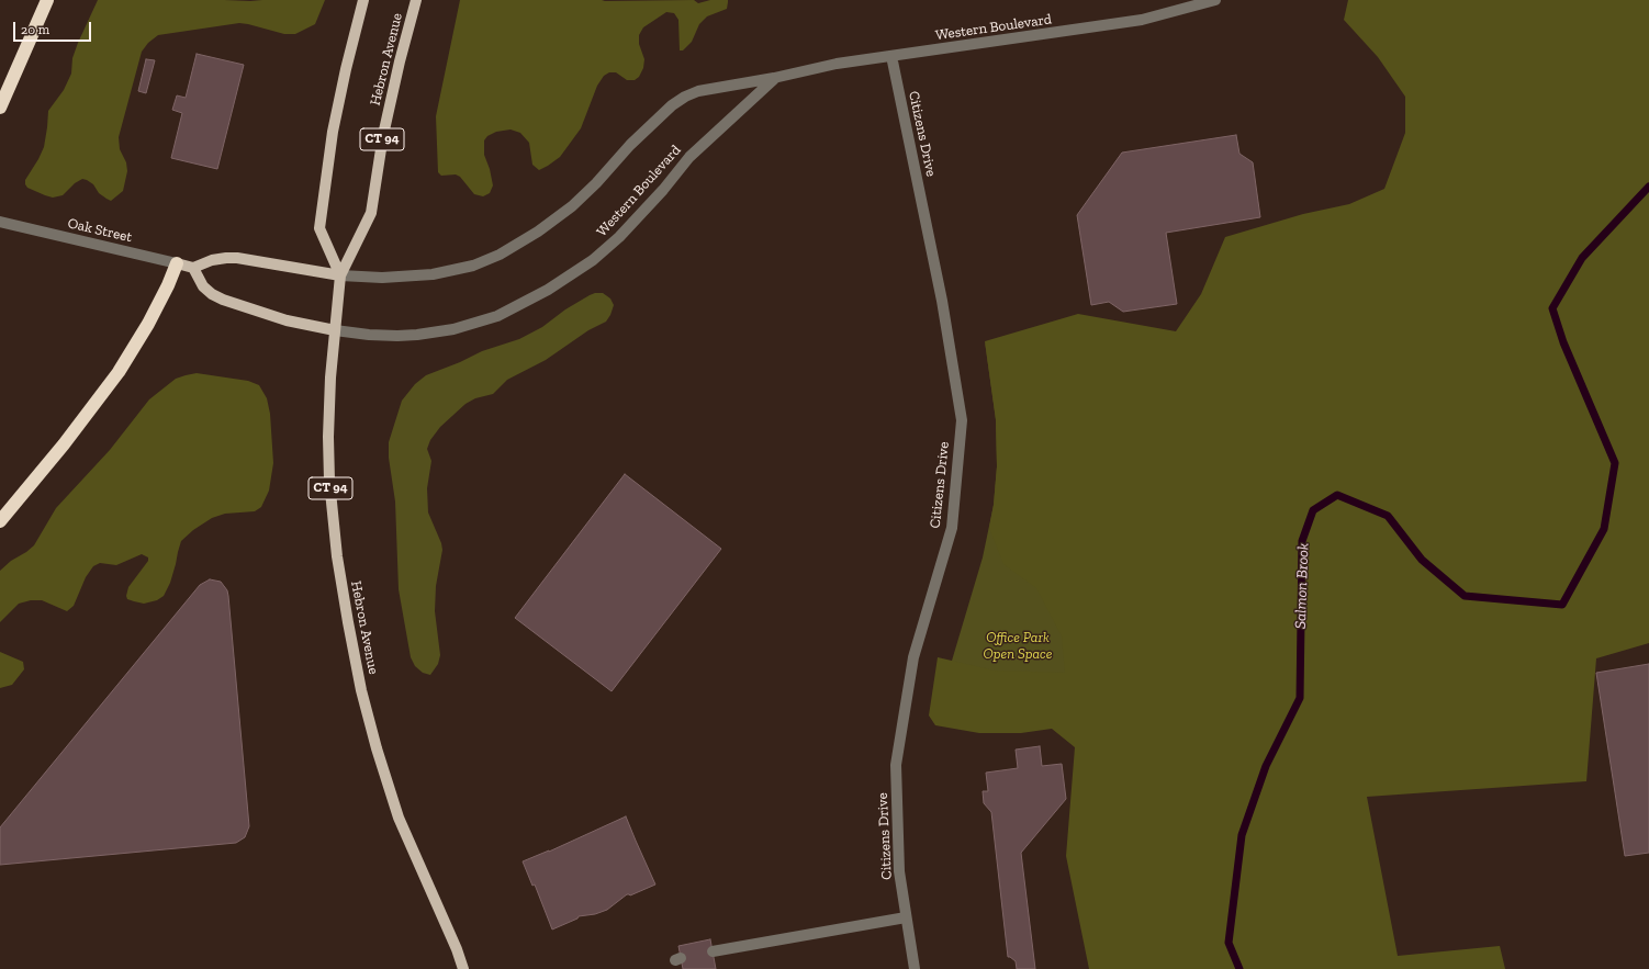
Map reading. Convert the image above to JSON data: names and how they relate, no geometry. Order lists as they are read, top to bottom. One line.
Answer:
{"streets":{"main road":["Hebron Avenue","CT 94","Oak Street"],"street":["Western Boulevard","Citizens Drive"]},"crossings":[["Western Boulevard","Hebron Avenue"],["Western Boulevard","Citizens Drive"]],"water":["Salmon Brook"],"parks":["Office Park Open Space"],"scale_bar":"20 m"}
